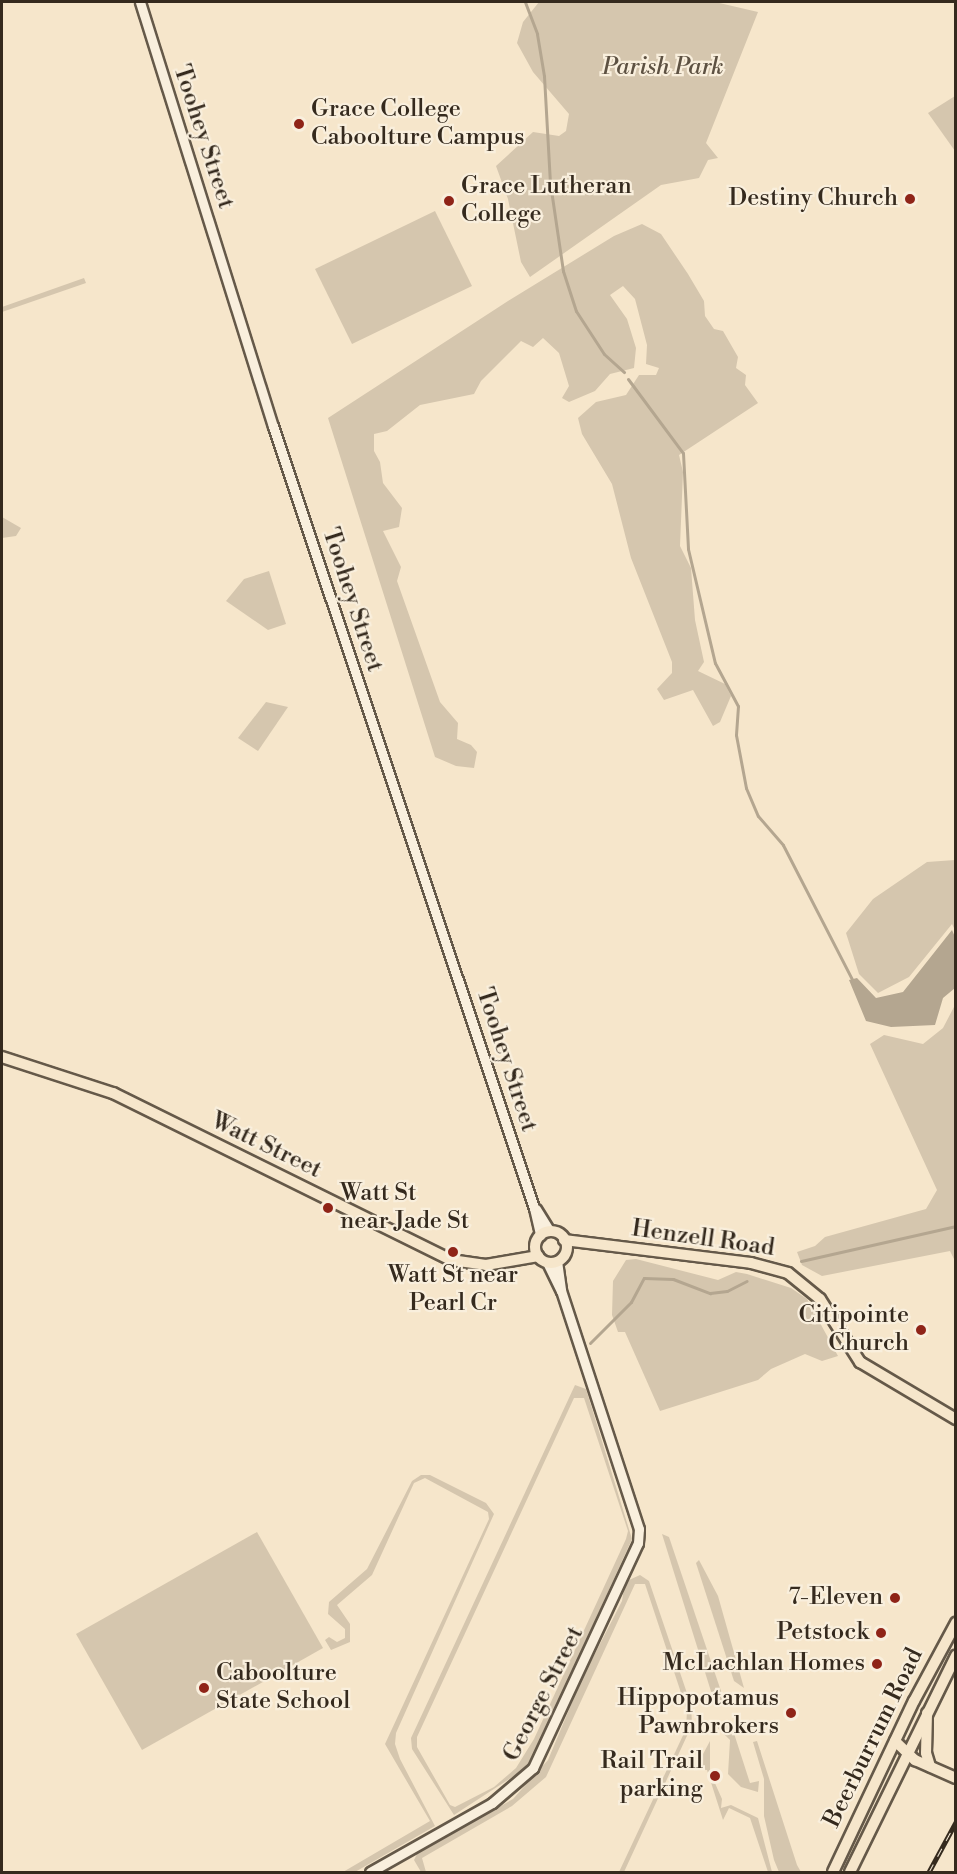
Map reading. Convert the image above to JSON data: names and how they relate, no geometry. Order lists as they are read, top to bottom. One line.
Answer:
{"streets":{"main road":["Watt Street","Henzell Road","Beerburrum Road"],"street":["Toohey Street","George Street"]},"crossings":[["Toohey Street","Watt Street"],["Toohey Street","George Street"],["Watt Street","Henzell Road"]],"parks":["Parish Park"],"places":["Grace College Caboolture Campus","Destiny Church","Grace Lutheran College","Watt St near Jade St","Watt St near Pearl Cr","Citipointe Church","7-Eleven","Petstock","McLachlan Homes","Caboolture State School","Hippopotamus Pawnbrokers","Rail Trail parking"]}
